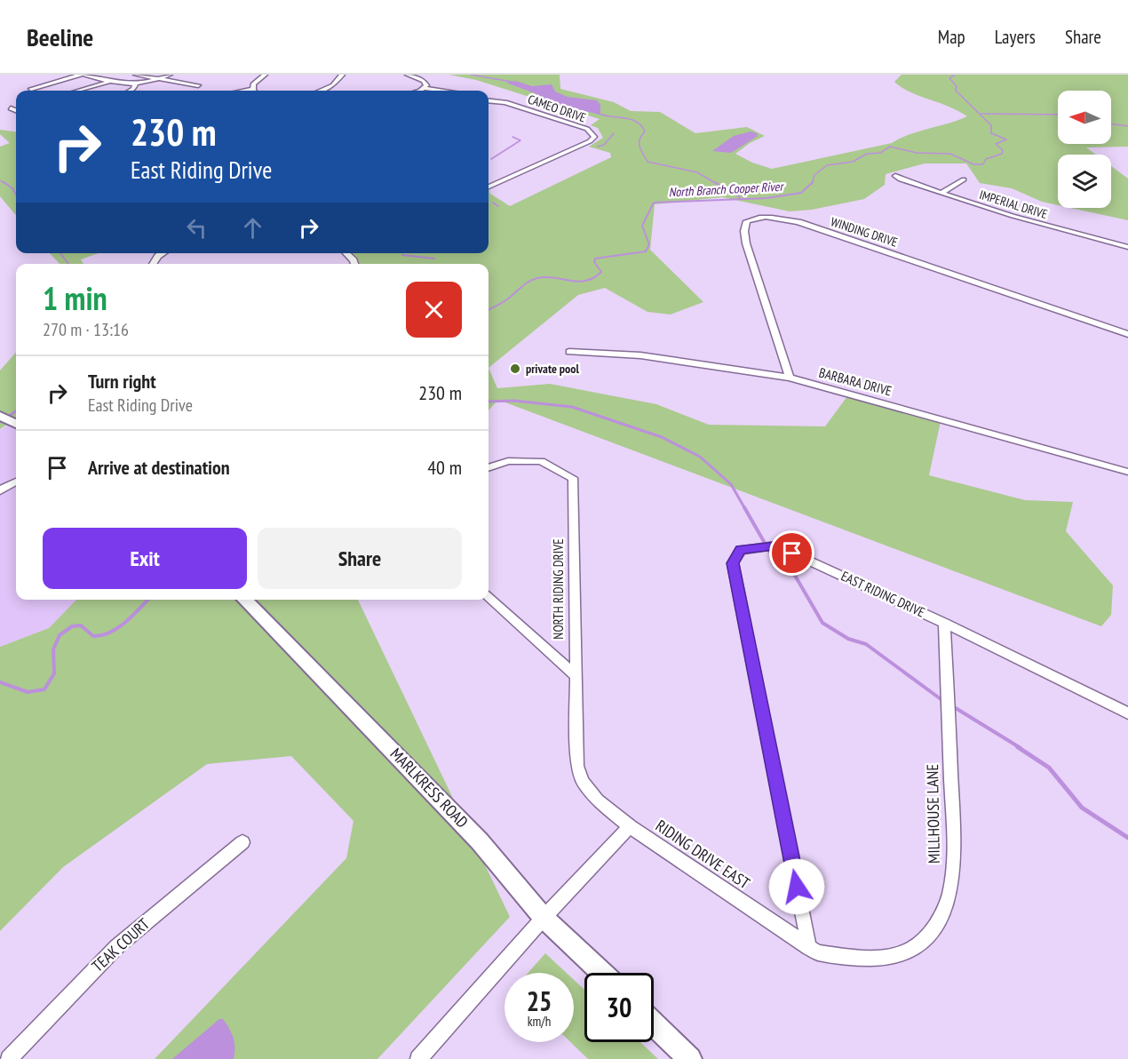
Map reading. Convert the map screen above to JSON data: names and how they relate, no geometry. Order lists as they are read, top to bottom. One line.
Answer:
{"streets":{"street":["CAMEO DRIVE","IMPERIAL DRIVE","WINDING DRIVE","BARBARA DRIVE","NORTH RIDING DRIVE","EAST RIDING DRIVE","MARLKRESS ROAD","MILLHOUSE LANE","RIDING DRIVE EAST","TEAK COURT"]},"crossings":[["WINDING DRIVE","BARBARA DRIVE"],["NORTH RIDING DRIVE","RIDING DRIVE EAST"],["EAST RIDING DRIVE","MILLHOUSE LANE"],["EAST RIDING DRIVE","RIDING DRIVE EAST"],["MILLHOUSE LANE","RIDING DRIVE EAST"]],"water":["North Branch Cooper River"],"places":["private pool"],"north":"left","page":{"header":"Beeline","nav":["Map","Layers","Share"],"turn":["230 m","East Riding Drive"],"heading":["1 min","270 m · 13:16"],"list":[{"name":"Turn right","note":"East Riding Drive","value":"230 m"},{"name":"Arrive at destination","value":"40 m"}],"buttons":["Exit","Share"],"speed":"25 km/h","limit":"30"}}
